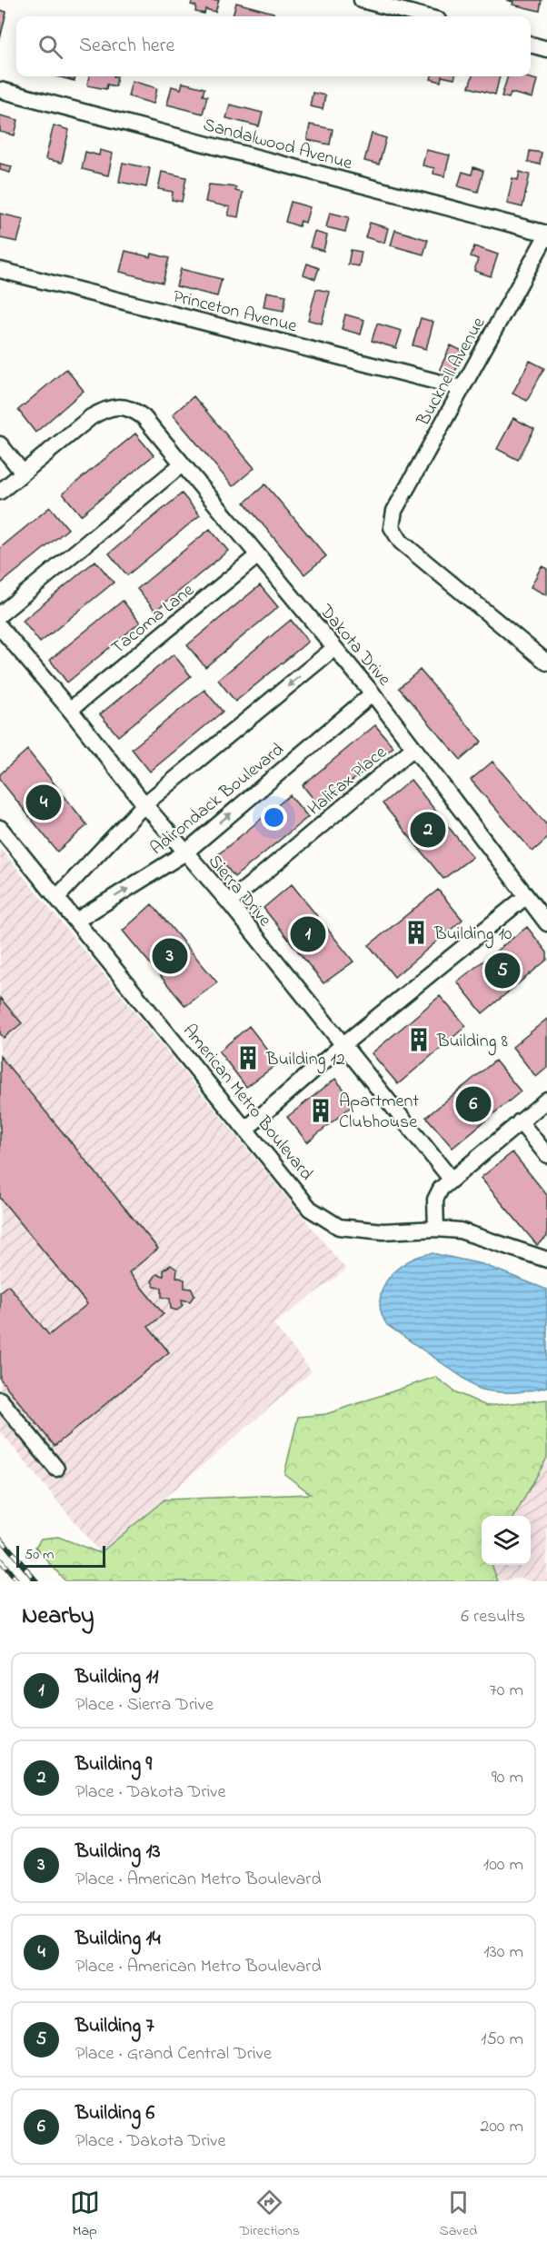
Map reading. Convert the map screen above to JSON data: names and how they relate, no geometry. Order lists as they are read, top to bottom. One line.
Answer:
{"streets":{"street":["Sandalwood Avenue","Princeton Avenue","Bucknell Avenue","Tacoma Lane","Dakota Drive","Halifax Place","Adirondack Boulevard","Sierra Drive","American Metro Boulevard"]},"crossings":[["Sandalwood Avenue","Bucknell Avenue"],["Princeton Avenue","Bucknell Avenue"],["Tacoma Lane","Dakota Drive"],["Tacoma Lane","Sierra Drive"],["Dakota Drive","Halifax Place"],["Dakota Drive","Adirondack Boulevard"],["Halifax Place","Sierra Drive"],["Adirondack Boulevard","Sierra Drive"],["Adirondack Boulevard","American Metro Boulevard"]],"places":{"building":["Building 10","Building 8","Building 12","Apartment Clubhouse"]},"scale_bar":"50 m","page":{"search":"Search here","pins":["4","2","1","3","5","6"],"scale":"50 m","heading":["Nearby","6 results"],"list":[{"mark":"1","name":"Building 11","note":"Place · Sierra Drive","value":"70 m"},{"mark":"2","name":"Building 9","note":"Place · Dakota Drive","value":"90 m"},{"mark":"3","name":"Building 13","note":"Place · American Metro Boulevard","value":"100 m"},{"mark":"4","name":"Building 14","note":"Place · American Metro Boulevard","value":"130 m"},{"mark":"5","name":"Building 7","note":"Place · Grand Central Drive","value":"150 m"},{"mark":"6","name":"Building 6","note":"Place · Dakota Drive","value":"200 m"}],"nav":["Map","Directions","Saved"]}}
